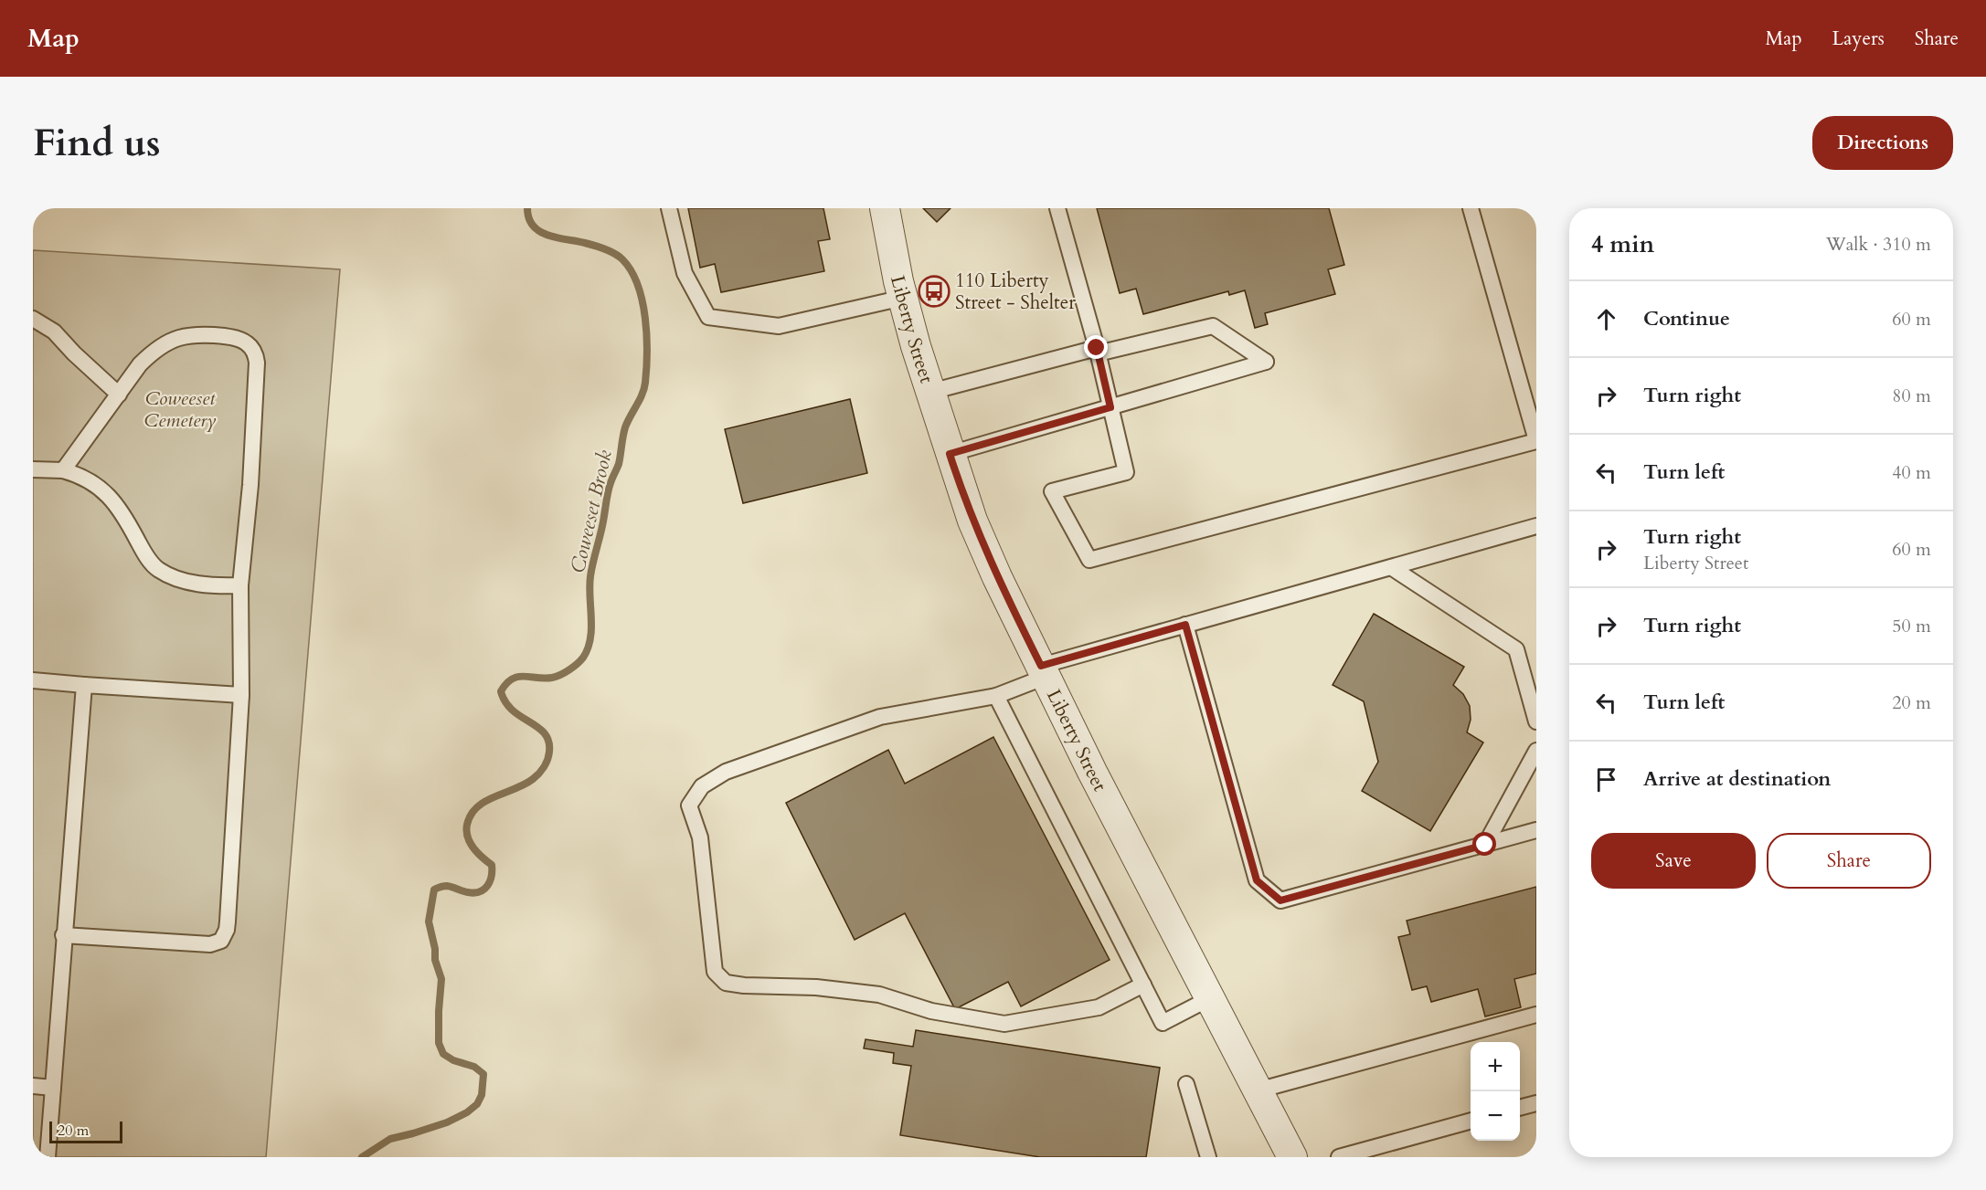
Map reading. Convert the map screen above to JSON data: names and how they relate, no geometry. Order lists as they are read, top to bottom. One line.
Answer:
{"streets":{"street":["Liberty Street"]},"water":["Coweeset Brook"],"parks":["Coweeset Cemetery"],"places":{"bus stop":["110 Liberty Street - Shelter"]},"scale_bar":"20 m","page":{"header":"Map","nav":["Map","Layers","Share"],"buttons":["Directions",["Save","Share"]],"title":"Find us","heading":["4 min","Walk · 310 m"],"list":[["Continue","60 m"],["Turn right","80 m"],["Turn left","40 m"],["Turn right","Liberty Street","60 m"],["Turn right","50 m"],["Turn left","20 m"],"Arrive at destination"],"map_buttons":["+","−"],"scale":"20 m"}}
